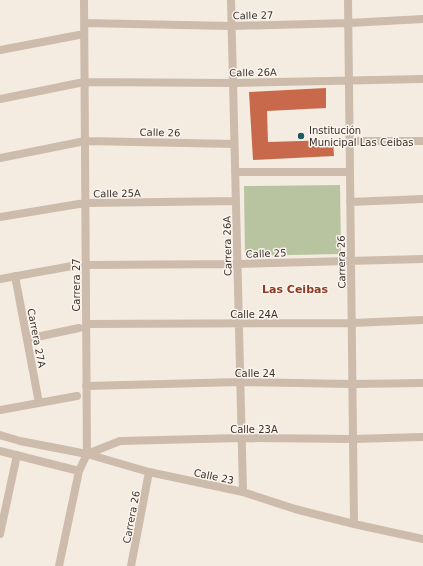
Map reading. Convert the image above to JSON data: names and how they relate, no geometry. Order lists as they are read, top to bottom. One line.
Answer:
{"streets":{"street":["Calle 27","Calle 26A","Calle 26","Calle 25A","Carrera 26A","Calle 25","Carrera 26","Carrera 27","Calle 24A","Carrera 27A","Calle 24","Calle 23A","Calle 23"]},"crossings":[["Calle 27","Carrera 26A"],["Calle 27","Carrera 26"],["Calle 27","Carrera 27"],["Calle 26A","Carrera 26A"],["Calle 26A","Carrera 26"],["Calle 26A","Carrera 27"],["Calle 26","Carrera 26A"],["Calle 26","Carrera 27"],["Calle 25A","Carrera 26A"],["Calle 25A","Carrera 27"],["Carrera 26A","Calle 25"],["Carrera 26A","Calle 24A"],["Carrera 26A","Calle 24"],["Carrera 26A","Calle 23A"],["Carrera 26A","Calle 23"],["Calle 25","Carrera 26"],["Calle 25","Carrera 27"],["Carrera 26","Calle 24A"],["Carrera 26","Calle 24"],["Carrera 26","Calle 23A"],["Carrera 26","Calle 23"],["Carrera 27","Calle 24A"],["Carrera 27","Calle 24"],["Carrera 27","Calle 23A"],["Carrera 27","Calle 23"],["Calle 24A","Carrera 27A"],["Calle 23A","Calle 23"]],"districts":["Las Ceibas"],"places":["Institución Municipal Las Ceibas"]}
